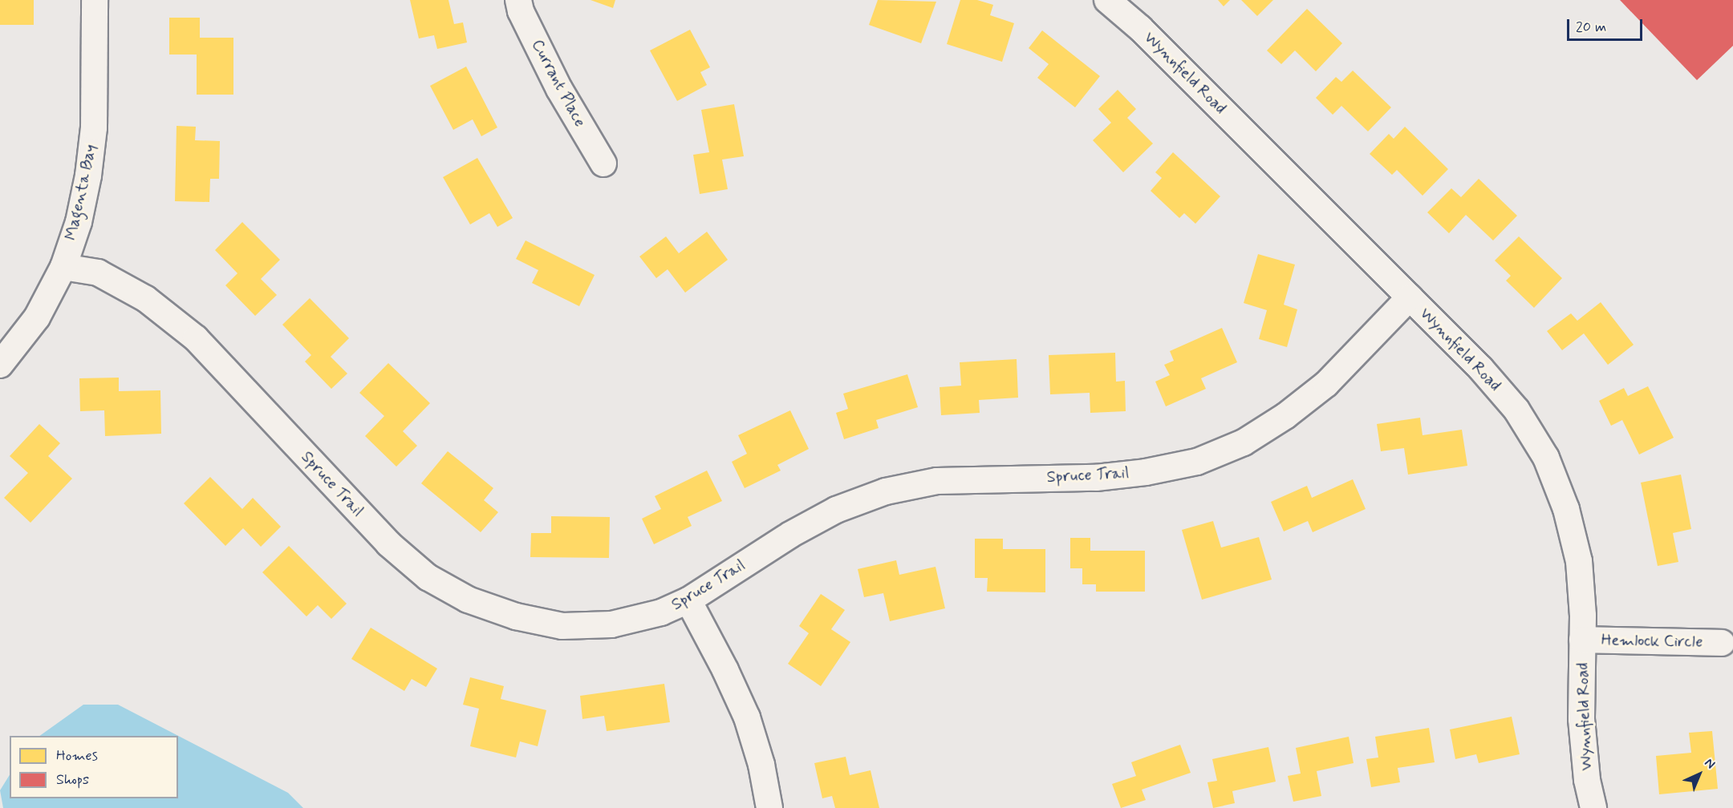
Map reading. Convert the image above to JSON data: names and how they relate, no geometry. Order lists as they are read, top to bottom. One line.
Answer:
{"streets":{"street":["Wynnfield Road","Currant Place","Magenta Bay","Spruce Trail","Hemlock Circle"]},"crossings":[["Wynnfield Road","Spruce Trail"],["Wynnfield Road","Hemlock Circle"],["Magenta Bay","Spruce Trail"]],"legend":["Homes","Shops"],"scale_bar":"20 m","north":"top right"}
